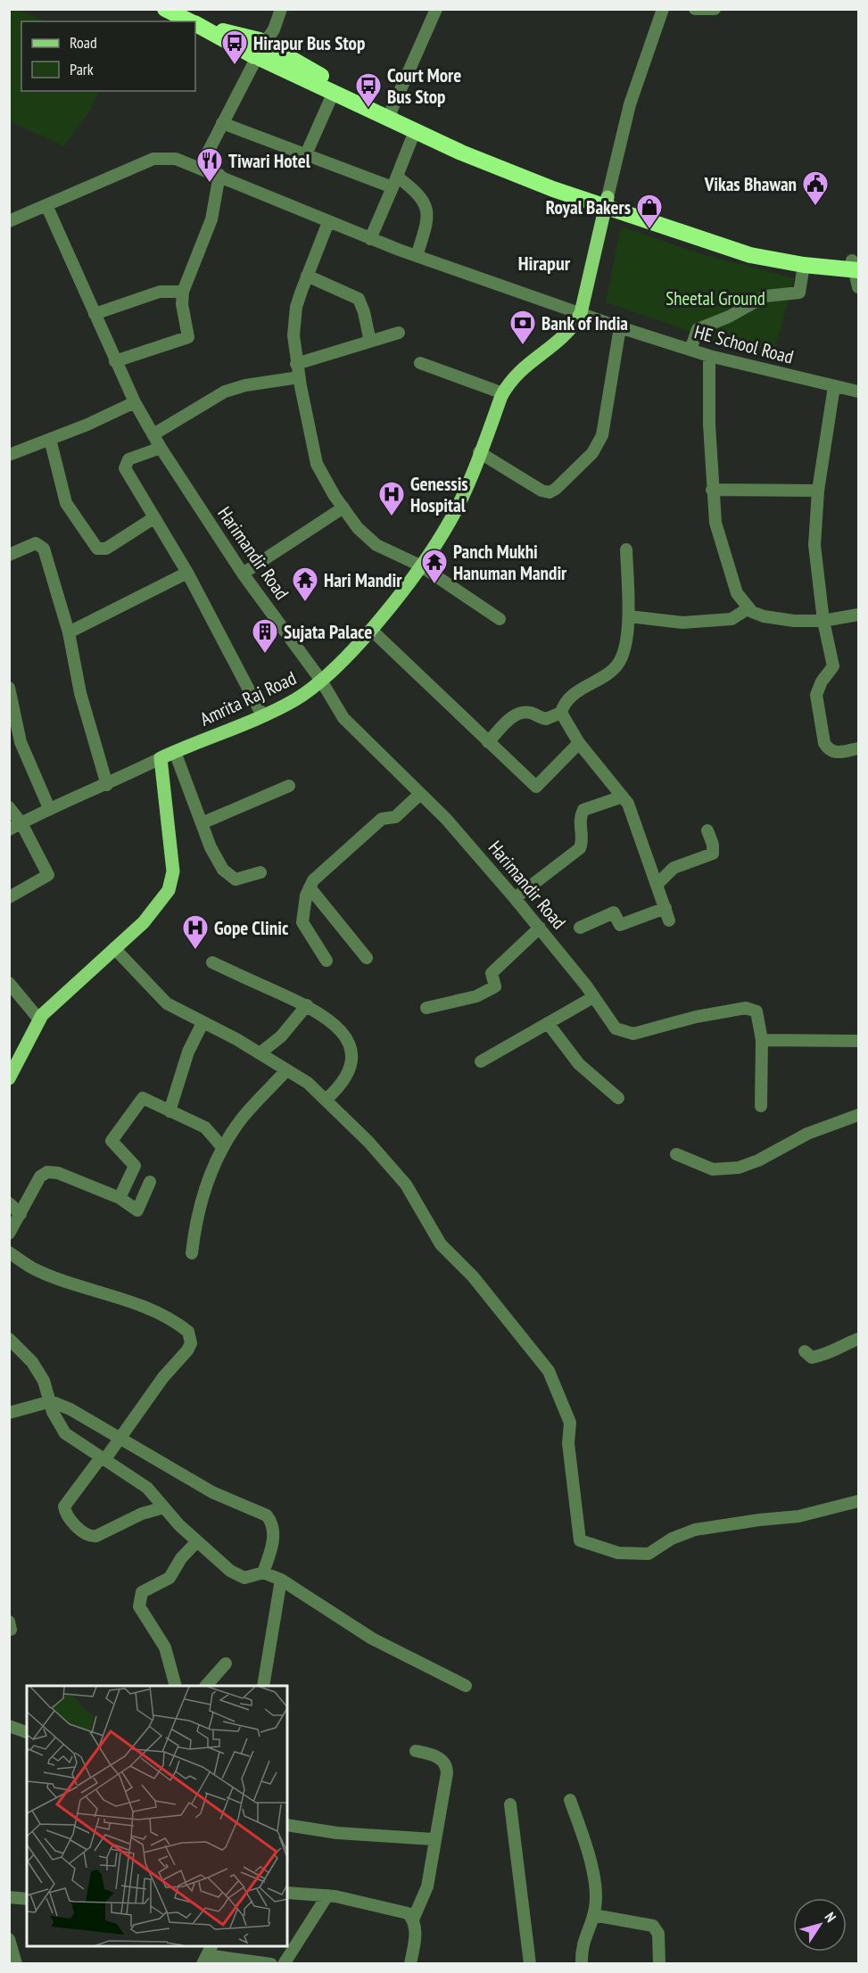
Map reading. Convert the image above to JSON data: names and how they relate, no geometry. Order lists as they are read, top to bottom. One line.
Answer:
{"streets":{"main road":["Amrita Raj Road"],"street":["HE School Road","Harimandir Road"]},"crossings":[["HE School Road","Harimandir Road"],["HE School Road","Amrita Raj Road"],["Harimandir Road","Amrita Raj Road"]],"districts":["Hirapur"],"parks":["Sheetal Ground"],"places":{"bus stop":["Hirapur Bus Stop","Court More Bus Stop"],"restaurant":["Tiwari Hotel"],"public building":["Vikas Bhawan"],"shop":["Royal Bakers"],"bank":["Bank of India"],"hospital":["Genessis Hospital","Gope Clinic"],"temple":["Panch Mukhi Hanuman Mandir","Hari Mandir"],"building":["Sujata Palace"]},"legend":["Road","Park"],"north":"top right"}
